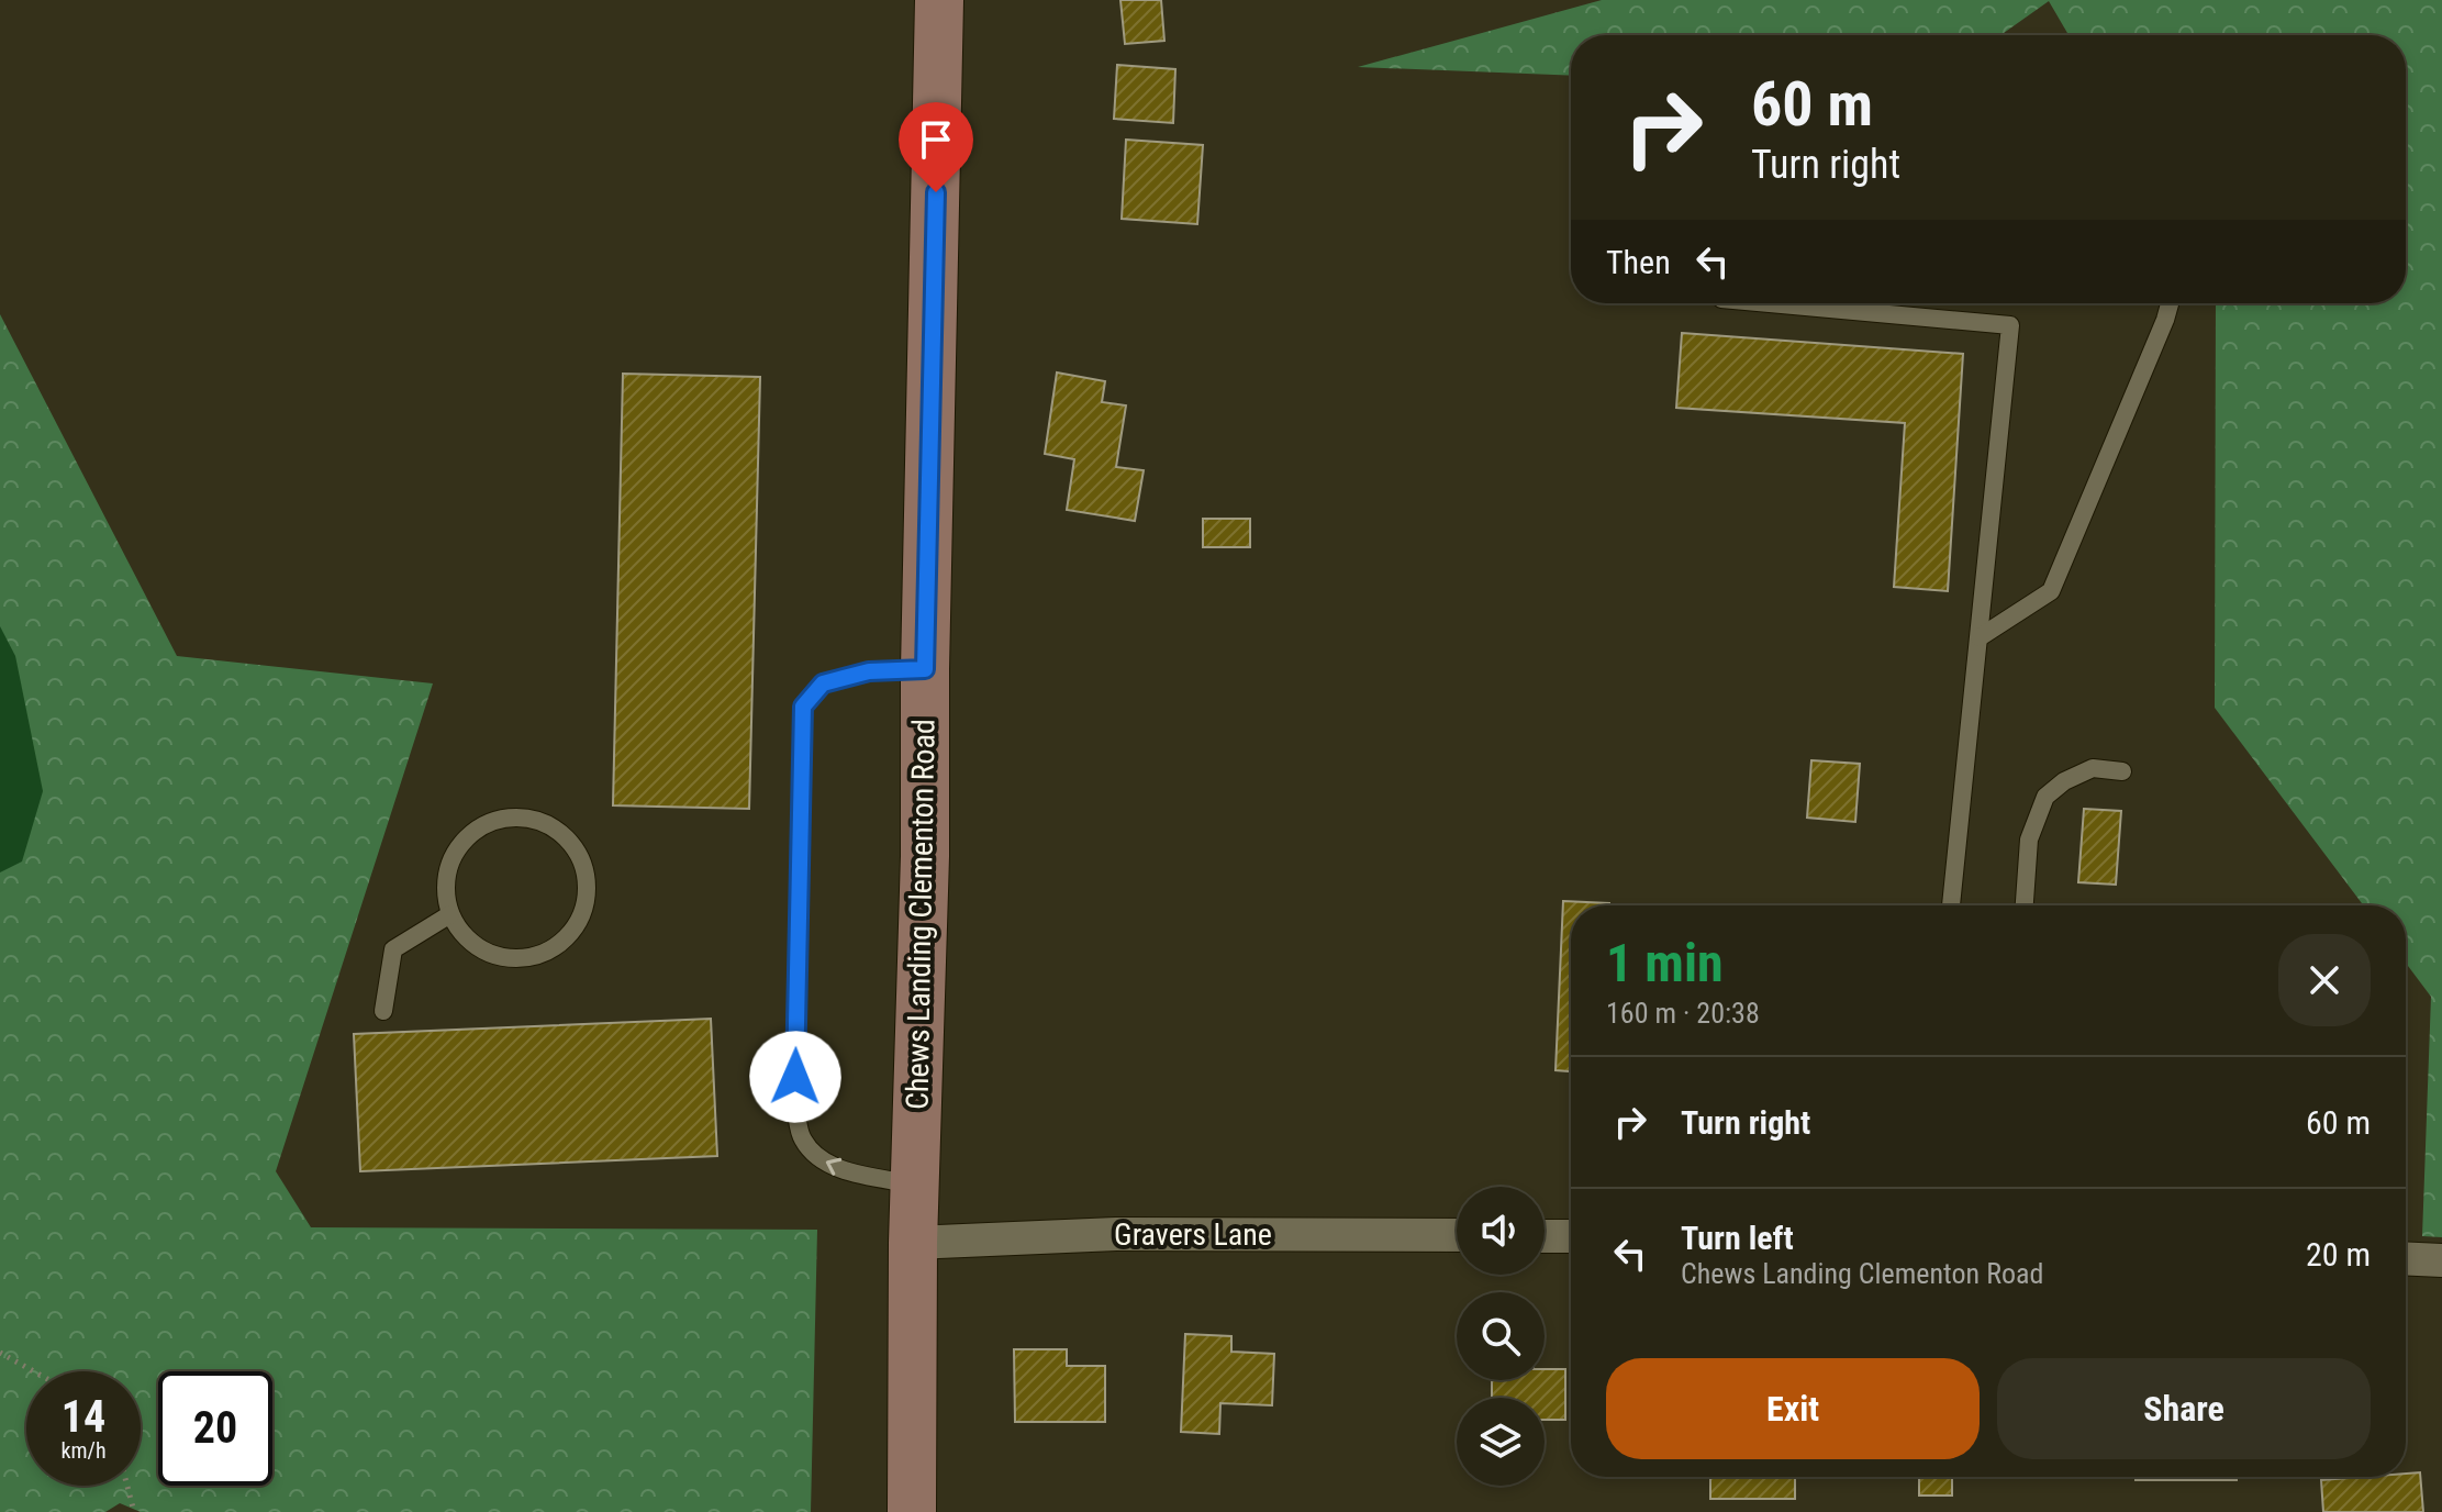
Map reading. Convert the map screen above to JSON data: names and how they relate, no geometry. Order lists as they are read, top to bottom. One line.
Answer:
{"streets":{"main road":["Chews Landing Clementon Road"],"street":["Gravers Lane"]},"crossings":[["Chews Landing Clementon Road","Gravers Lane"]],"page":{"turn":["60 m","Turn right"],"then":"Then","heading":["1 min","160 m · 20:38"],"list":[{"name":"Turn right","value":"60 m"},{"name":"Turn left","note":"Chews Landing Clementon Road","value":"20 m"}],"buttons":["Exit","Share"],"speed":"14 km/h","limit":"20"}}
